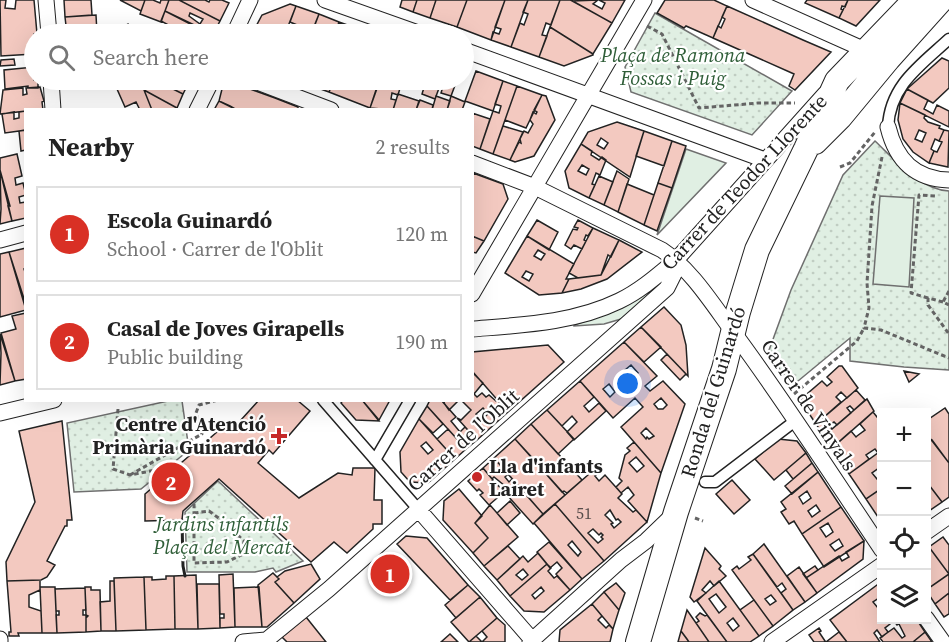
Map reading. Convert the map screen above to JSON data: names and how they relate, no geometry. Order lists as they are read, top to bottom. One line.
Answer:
{"streets":{"main road":["Carrer de Teodor Llorente","Ronda del Guinardó"],"street":["Carrer de Vinyals","Carrer de l'Oblit"]},"crossings":[["Carrer de Teodor Llorente","Ronda del Guinardó"],["Carrer de Teodor Llorente","Carrer de Vinyals"],["Carrer de Teodor Llorente","Carrer de l'Oblit"],["Ronda del Guinardó","Carrer de Vinyals"],["Carrer de Vinyals","Carrer de l'Oblit"]],"parks":["Plaça de Ramona Fossas i Puig","Jardins infantils Plaça del Mercat"],"places":{"health":["Centre d'Atenció Primària Guinardó"],"other":["Lla d'infants Lairet"]},"house_numbers":["51"],"page":{"search":"Search here","heading":["Nearby","2 results"],"list":[{"mark":"1","name":"Escola Guinardó","note":"School · Carrer de l'Oblit","value":"120 m"},{"mark":"2","name":"Casal de Joves Girapells","note":"Public building","value":"190 m"}],"map_buttons":["+","−"],"pins":["2","1"]}}
